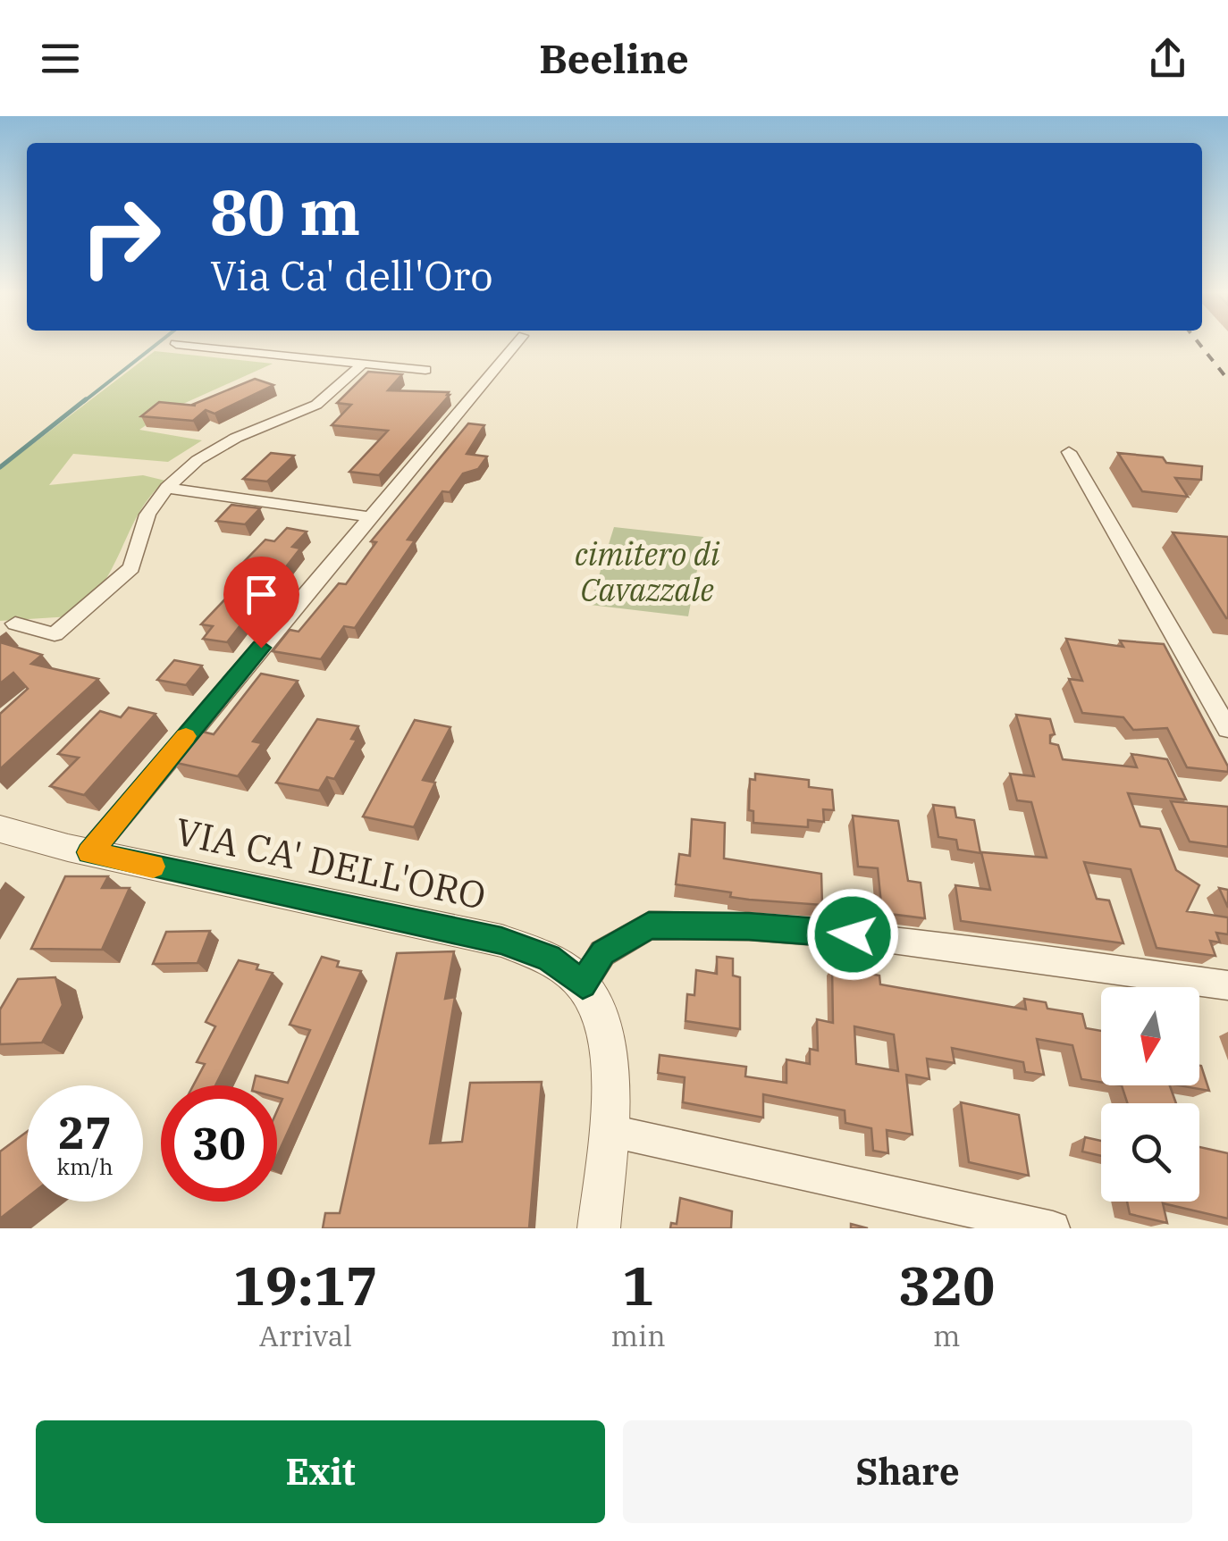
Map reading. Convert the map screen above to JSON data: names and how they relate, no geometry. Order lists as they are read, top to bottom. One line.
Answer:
{"streets":{"street":["VIA CA' DELL'ORO"]},"parks":["cimitero di Cavazzale"],"north":"bottom","page":{"header":"Beeline","turn":["80 m","Via Ca' dell'Oro"],"speed":"27 km/h","limit":"30","eta":["19:17","Arrival","1","min","320","m"],"buttons":["Exit","Share"]}}
